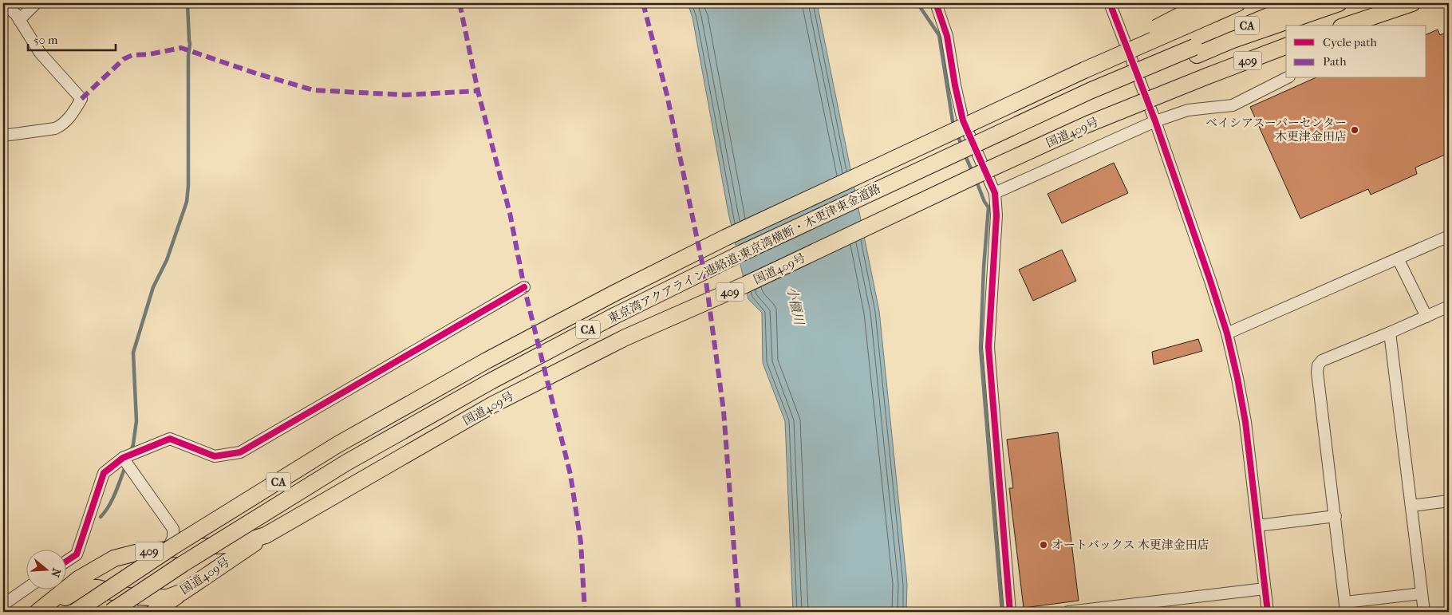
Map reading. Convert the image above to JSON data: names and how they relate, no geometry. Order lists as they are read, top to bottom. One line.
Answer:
{"streets":{"highway":["CA","409","国道409号","東京湾アクアライン連絡道;東京湾横断・木更津東金道路"]},"crossings":[["CA","東京湾アクアライン連絡道;東京湾横断・木更津東金道路"]],"water":["小櫃川"],"places":["ベイシアスーパーセンター 木更津金田店","オートバックス 木更津金田店"],"legend":["Cycle path","Path"],"scale_bar":"50 m","north":"right"}
